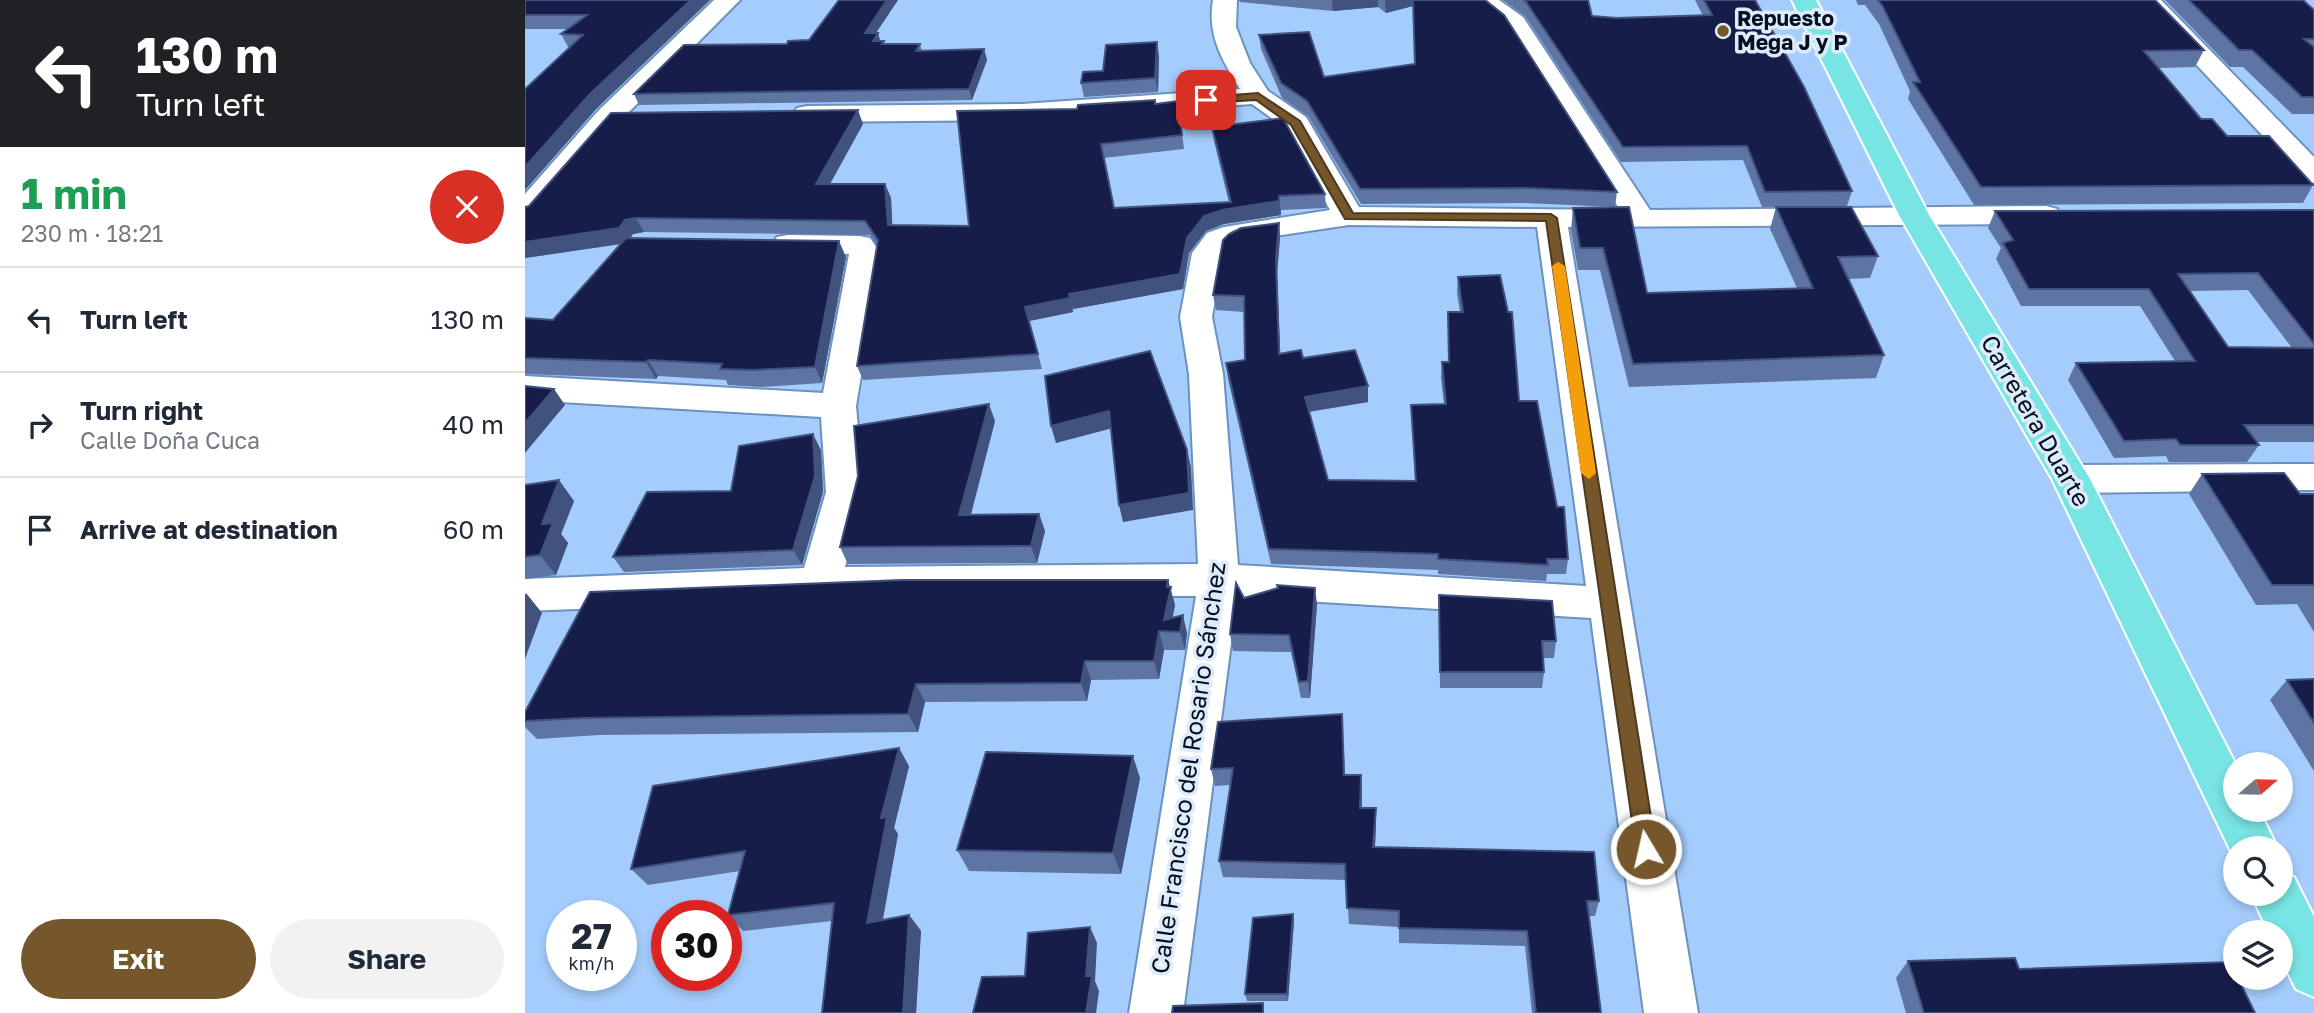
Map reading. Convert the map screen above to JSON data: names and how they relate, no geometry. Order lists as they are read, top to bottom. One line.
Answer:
{"streets":{"main road":["Carretera Duarte"],"street":["Calle Francisco del Rosario Sánchez"]},"crossings":[["Carretera Duarte","Calle Francisco del Rosario Sánchez"]],"places":["Repuesto Mega J y P"],"north":"right","page":{"turn":["130 m","Turn left"],"heading":["1 min","230 m · 18:21"],"list":[{"name":"Turn left","value":"130 m"},{"name":"Turn right","note":"Calle Doña Cuca","value":"40 m"},{"name":"Arrive at destination","value":"60 m"}],"speed":"27 km/h","limit":"30","buttons":["Exit","Share"]}}
